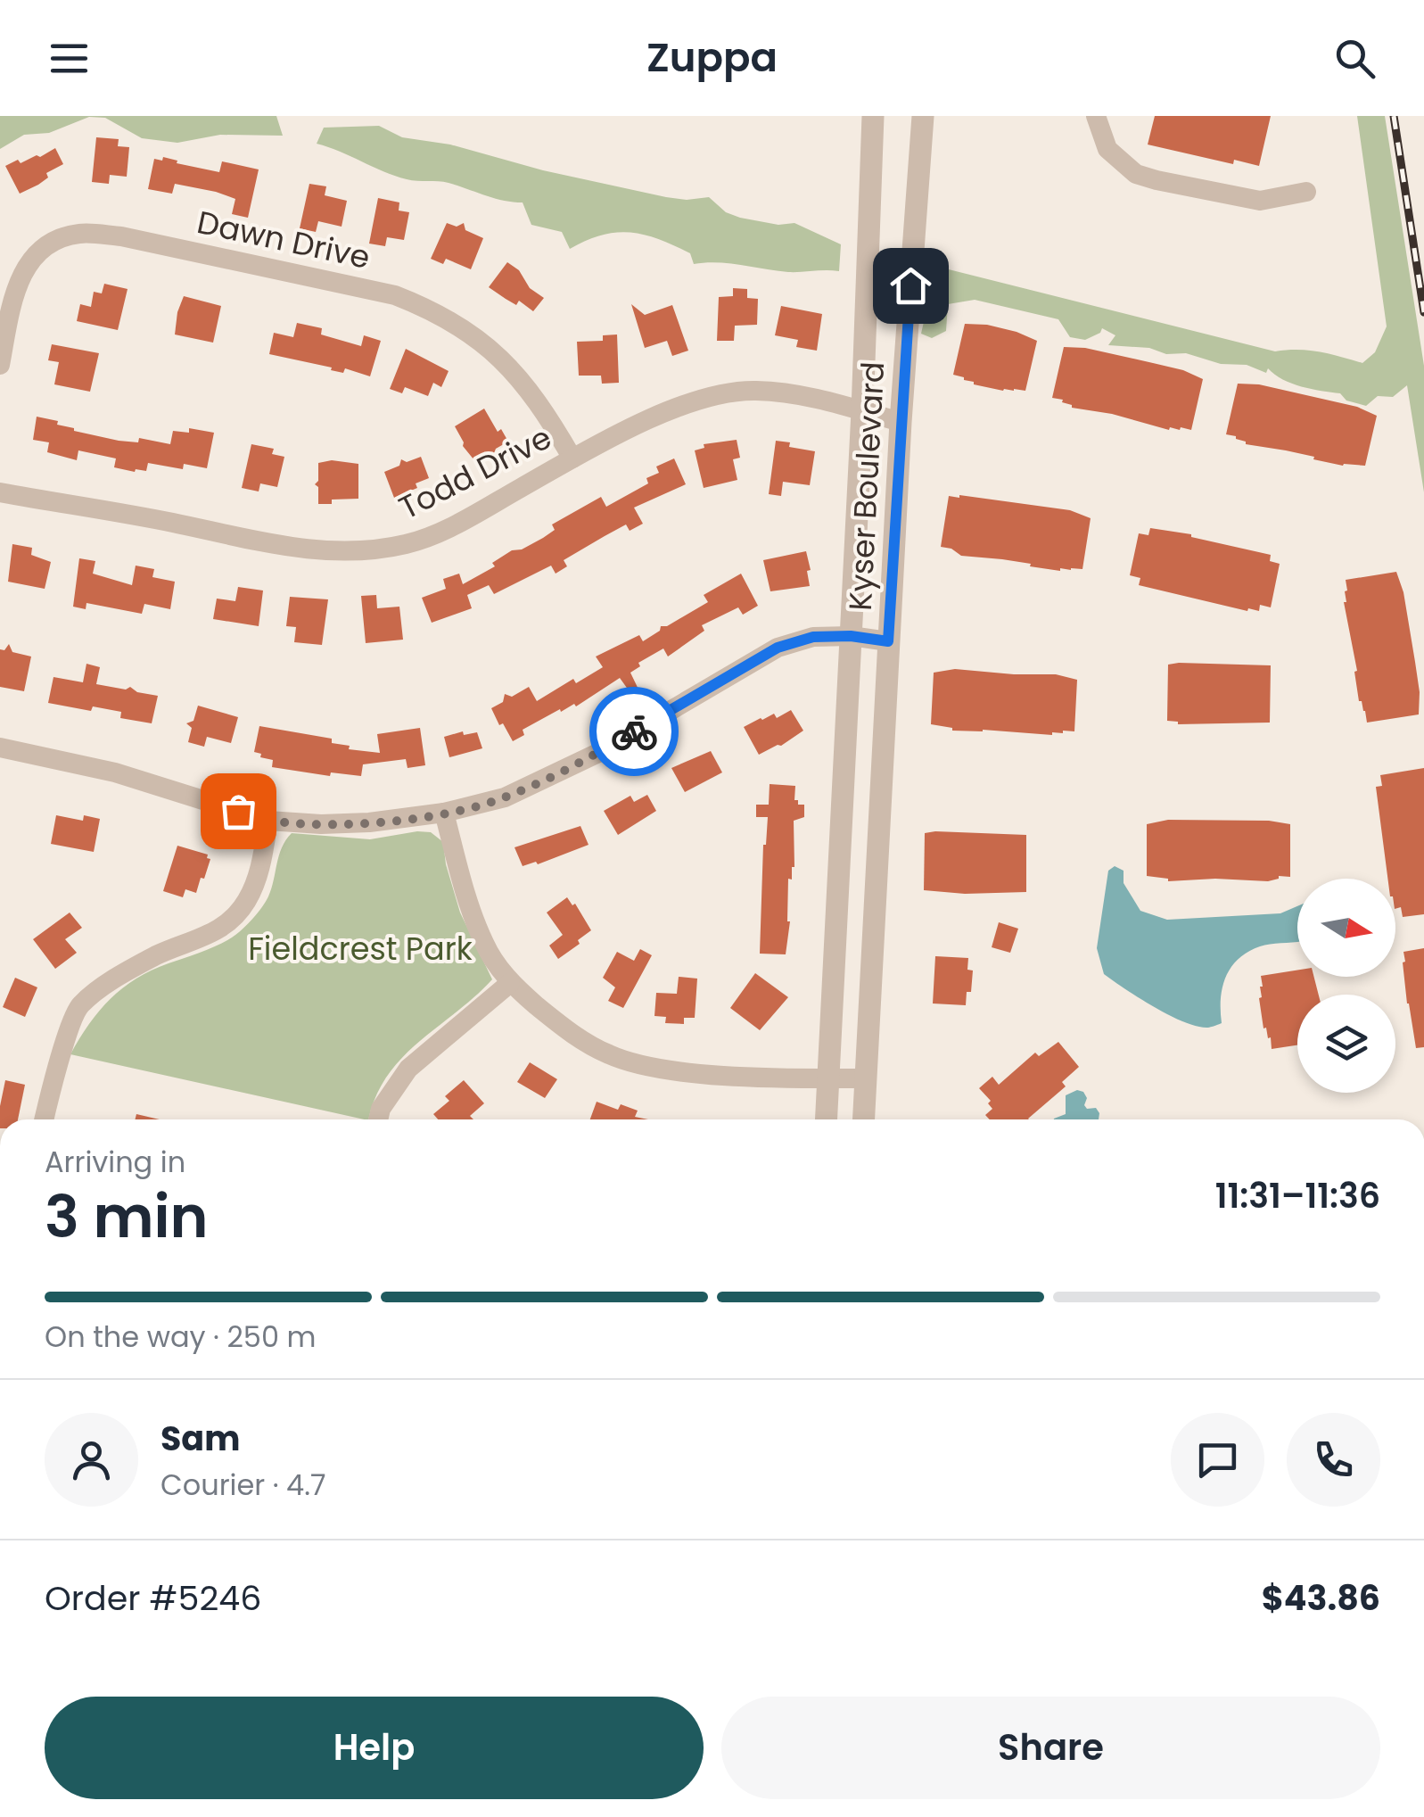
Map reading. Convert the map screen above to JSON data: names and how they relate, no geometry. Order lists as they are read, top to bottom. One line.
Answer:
{"streets":{"street":["Dawn Drive","Todd Drive","Kyser Boulevard"]},"crossings":[["Dawn Drive","Todd Drive"],["Todd Drive","Kyser Boulevard"]],"parks":["Fieldcrest Park"],"north":"right","page":{"header":"Zuppa","heading":["3 min","Arriving in","11:31–11:36"],"panel":["Sam","Courier · 4.7","Order #5246","$43.86"],"bar":"On the way · 250 m","buttons":["Help","Share"]}}
